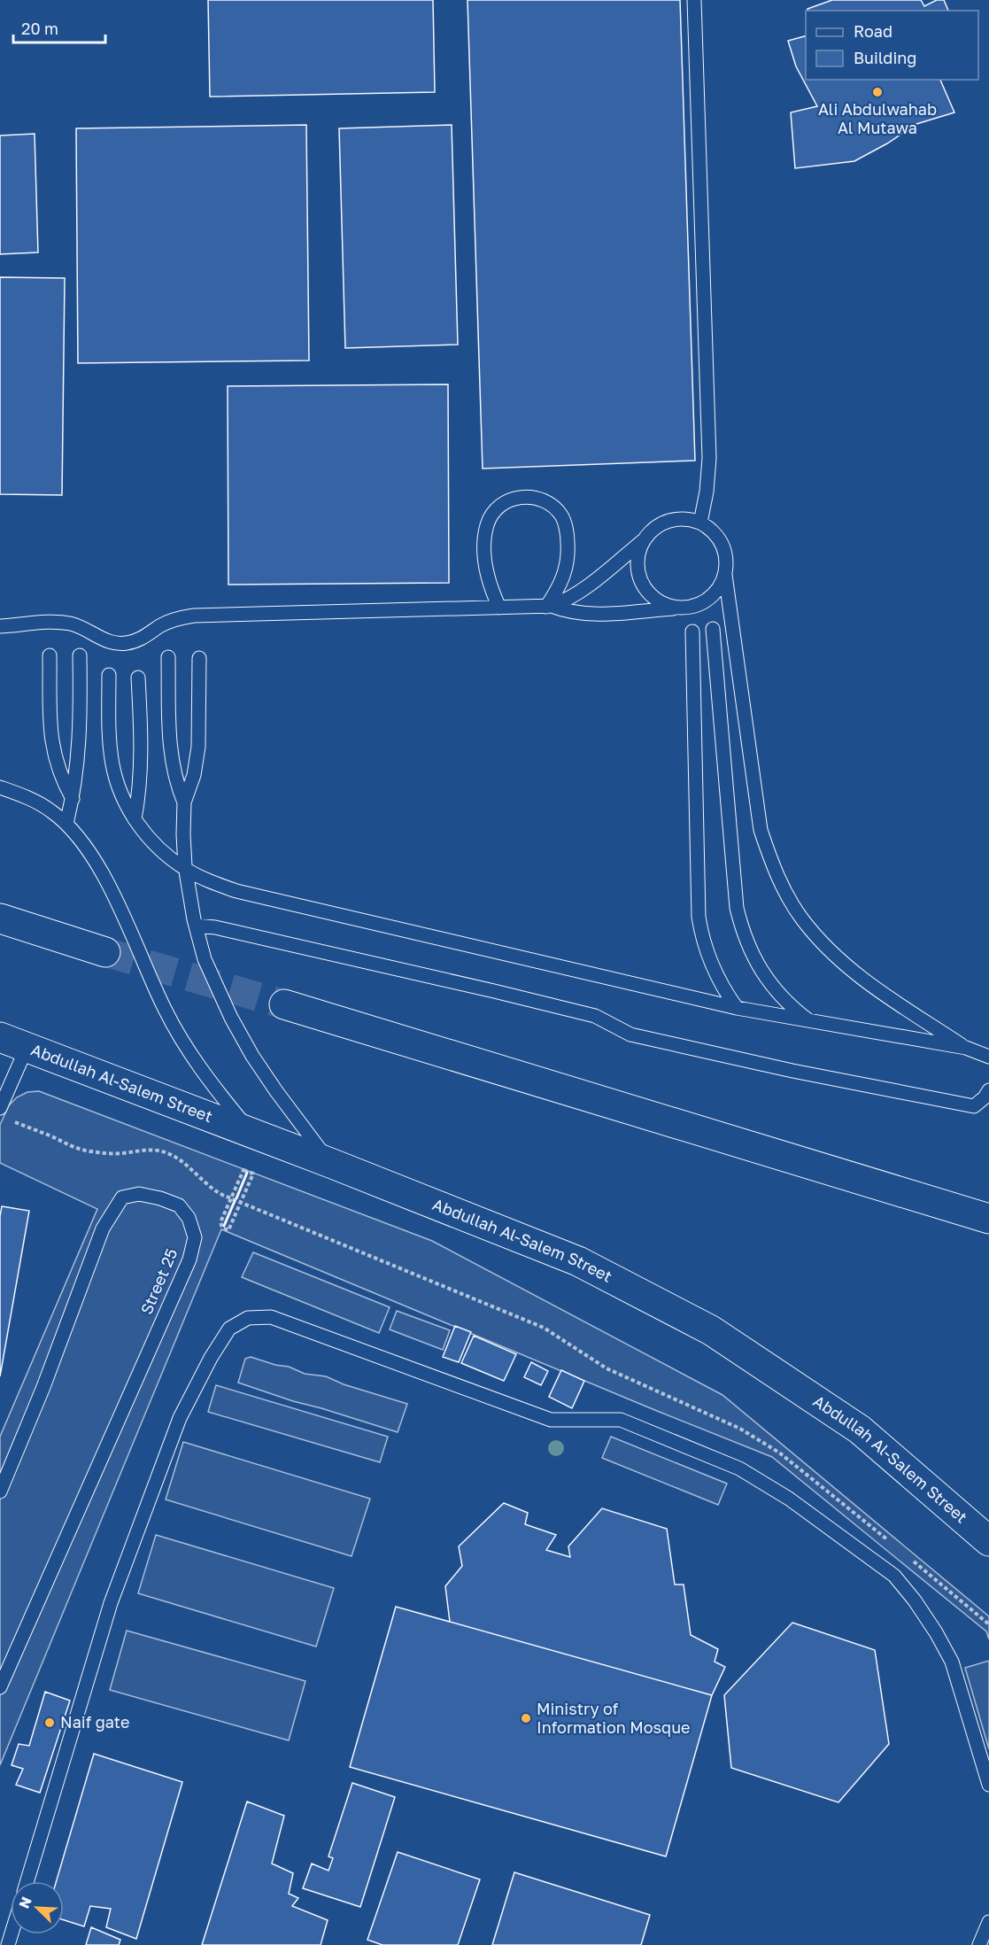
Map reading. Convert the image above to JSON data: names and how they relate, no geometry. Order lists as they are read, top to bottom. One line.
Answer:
{"streets":{"main road":["Abdullah Al-Salem Street"],"lane":["Street 25"]},"places":["Ali Abdulwahab Al Mutawa","Ministry of Information Mosque","Naif gate"],"legend":["Road","Building"],"scale_bar":"20 m","north":"top left"}
